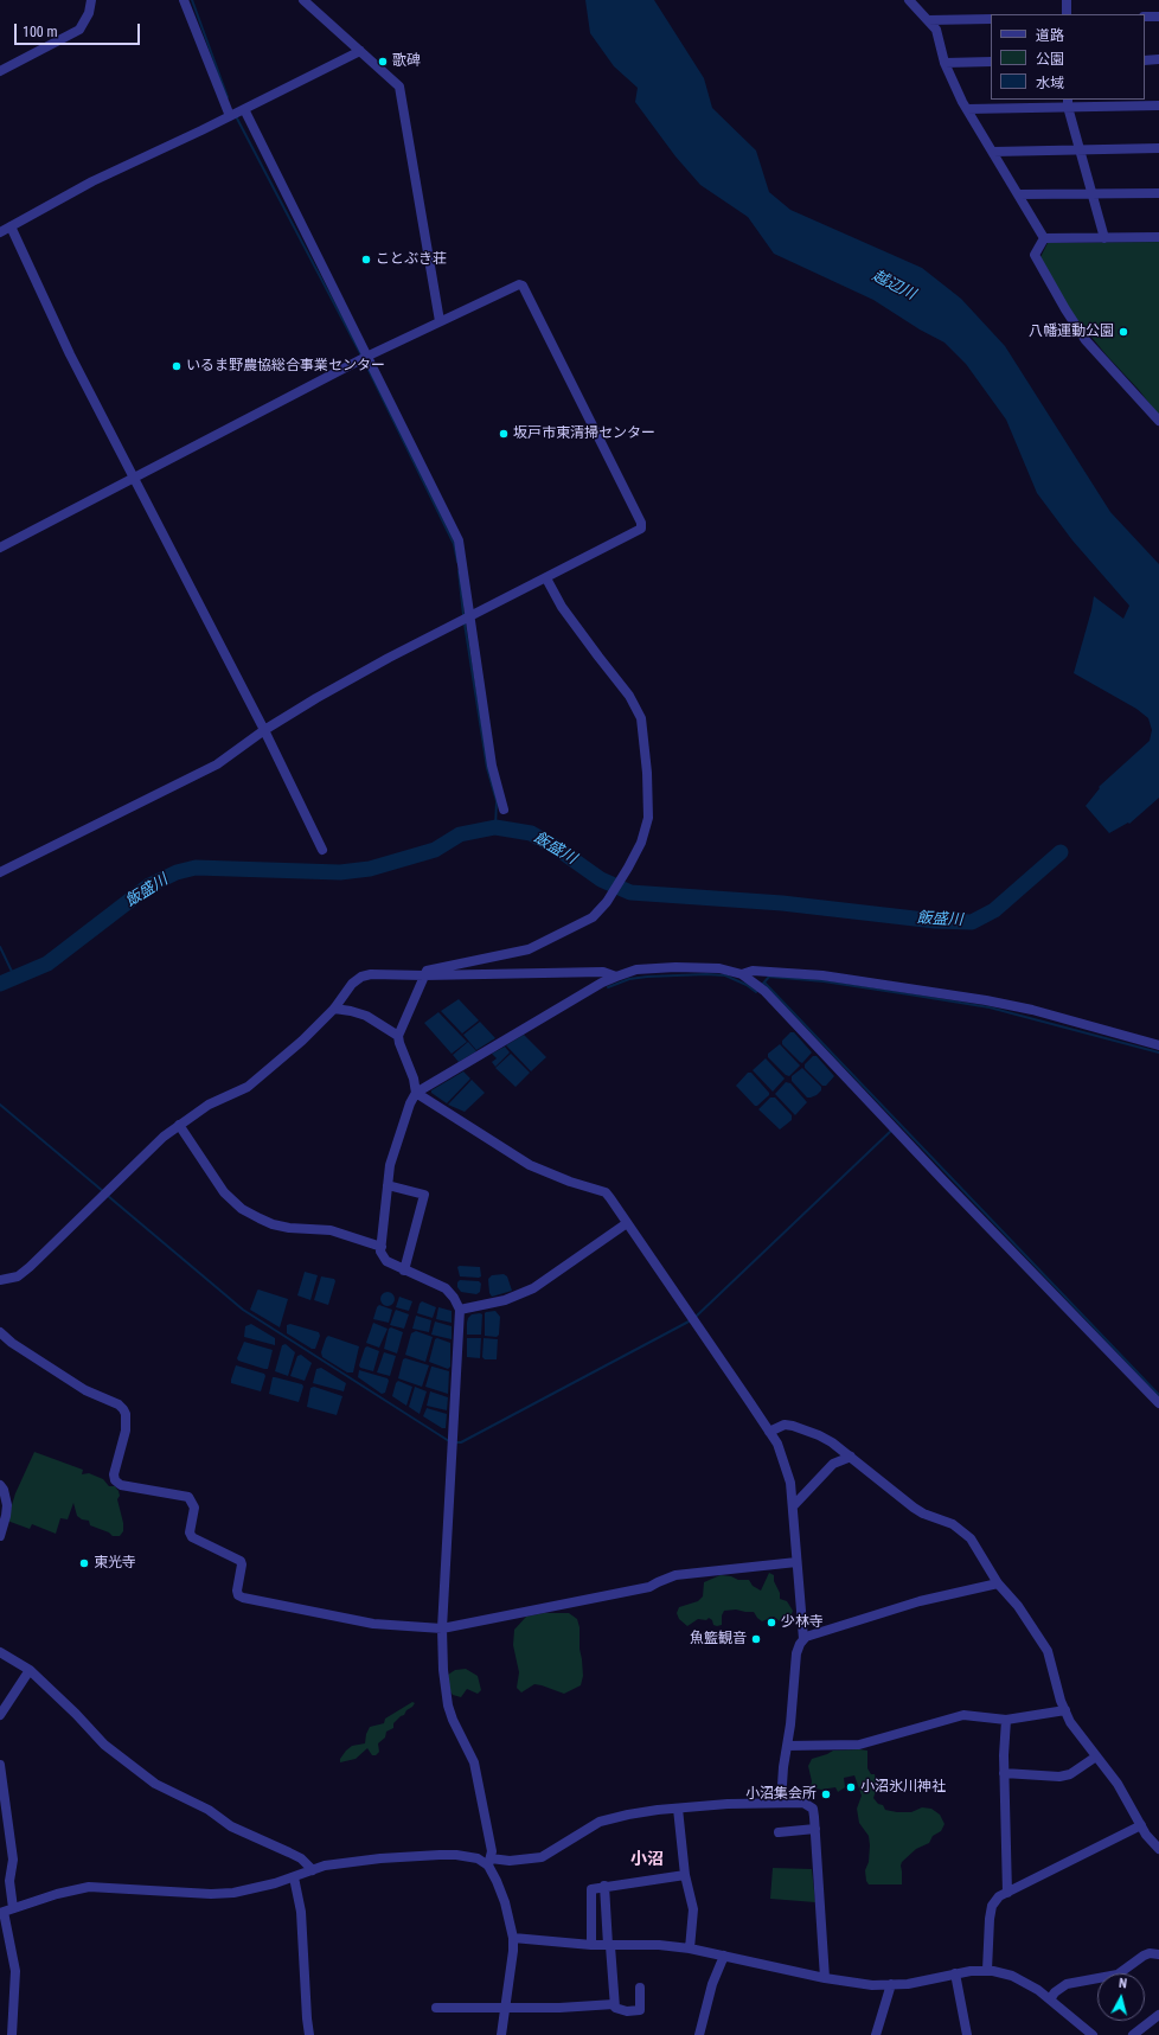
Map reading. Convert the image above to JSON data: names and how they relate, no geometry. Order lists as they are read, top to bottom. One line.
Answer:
{"districts":["小沼"],"water":["越辺川","飯盛川"],"places":["歌碑","ことぶき荘","八幡運動公園","いるま野農協総合事業センター","坂戸市東清掃センター","東光寺","少林寺","魚籃観音","小沼氷川神社","小沼集会所"],"legend":["道路","公園","水域"],"scale_bar":"100 m","north":"top"}
